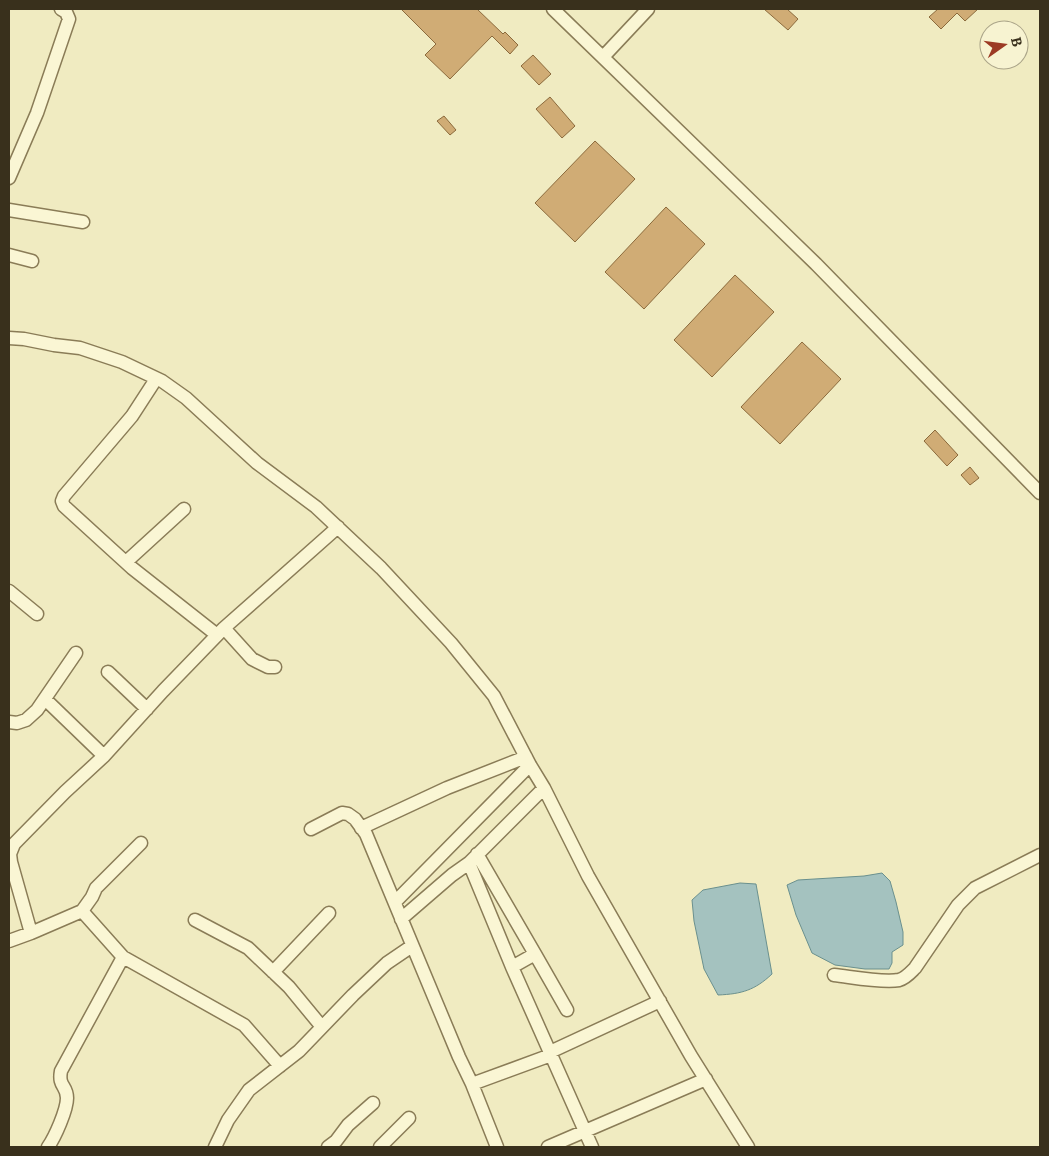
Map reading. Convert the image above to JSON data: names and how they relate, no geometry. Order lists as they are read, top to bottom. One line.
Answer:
{"north":"right"}
